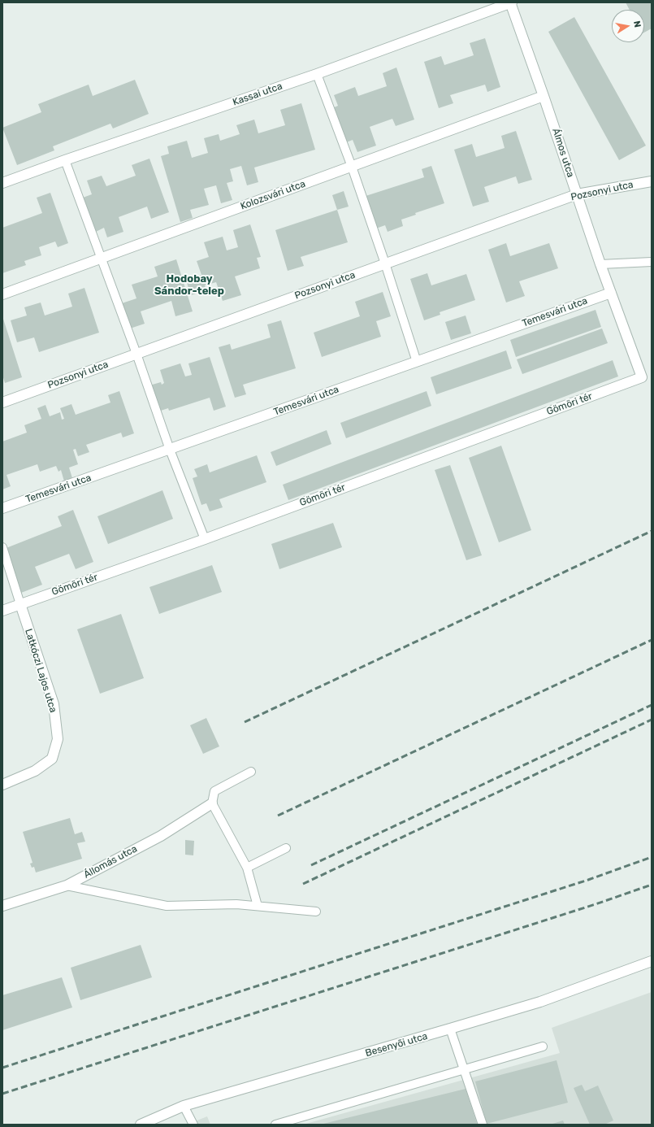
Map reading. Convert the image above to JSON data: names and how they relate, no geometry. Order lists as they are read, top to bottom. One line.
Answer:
{"streets":{"street":["Kassai utca","Álmos utca","Pozsonyi utca","Kolozsvári utca","Temesvári utca","Gömöri tér","Latkóczi Lajos utca","Állomás utca","Besenyői utca"]},"crossings":[["Kassai utca","Álmos utca"],["Álmos utca","Pozsonyi utca"],["Álmos utca","Kolozsvári utca"],["Álmos utca","Temesvári utca"],["Álmos utca","Gömöri tér"],["Gömöri tér","Latkóczi Lajos utca"]],"districts":["Hodobay Sándor-telep"],"north":"right"}
